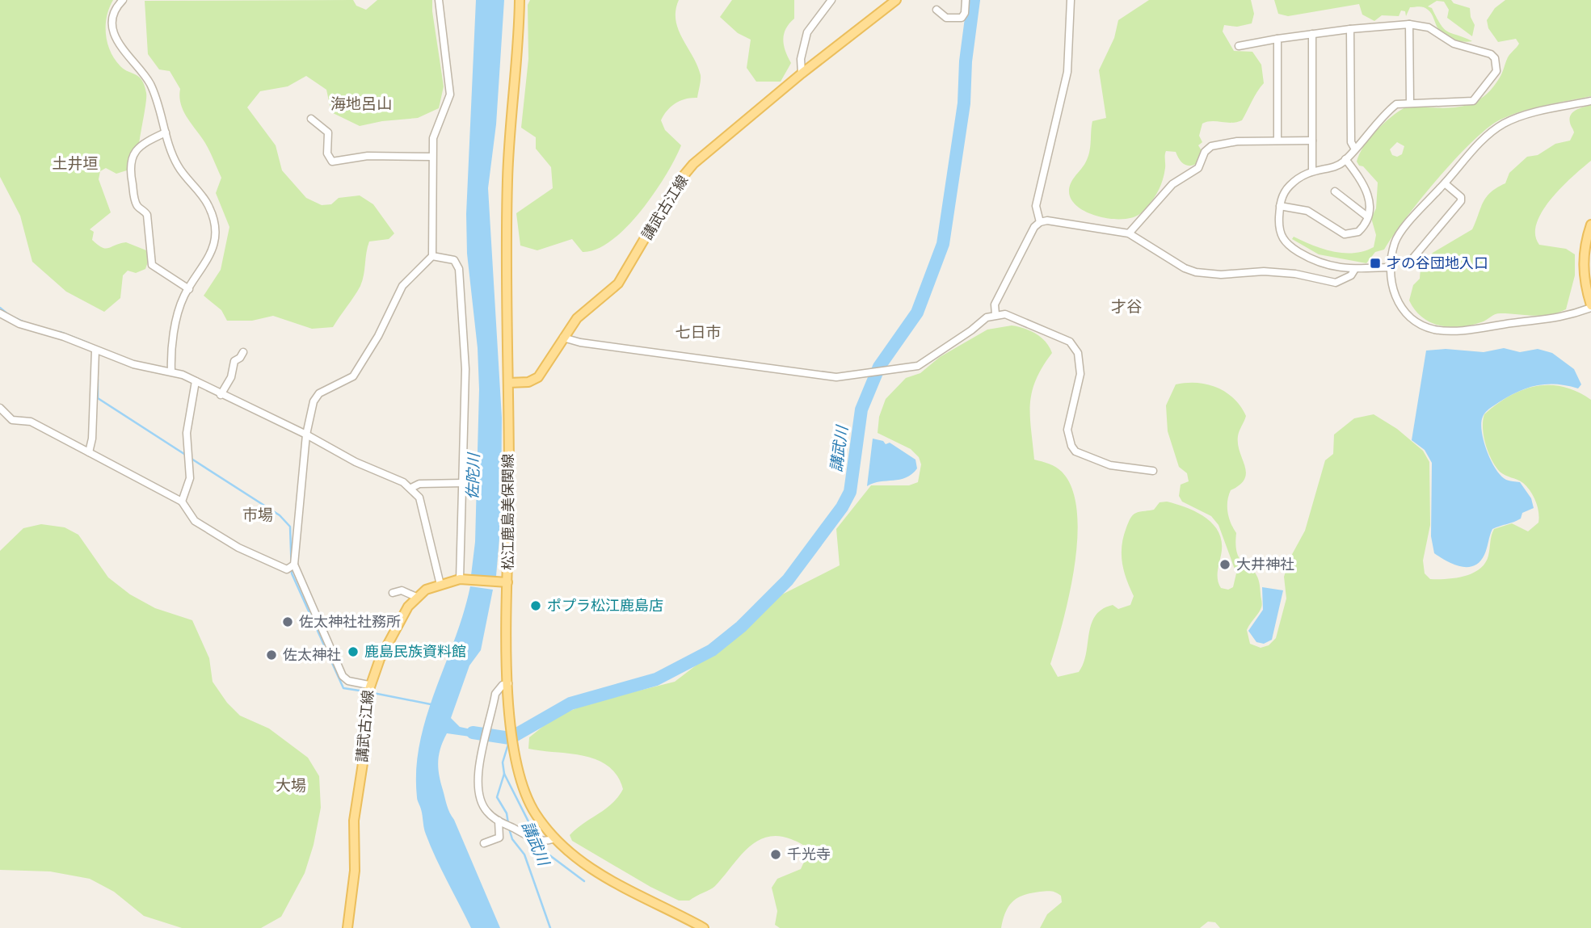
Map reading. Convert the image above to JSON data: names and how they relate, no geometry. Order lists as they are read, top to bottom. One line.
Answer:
{"streets":{"main road":["講武古江線","松江鹿島美保関線"]},"crossings":[["講武古江線","松江鹿島美保関線"]],"districts":["海地呂山","土井垣","才谷","七日市","市場","大場"],"water":["講武川","佐陀川"],"places":{"transit":["才の谷団地入口"],"other":["大井神社","ポプラ松江鹿島店","佐太神社社務所","鹿島民族資料館","佐太神社","千光寺"]}}
